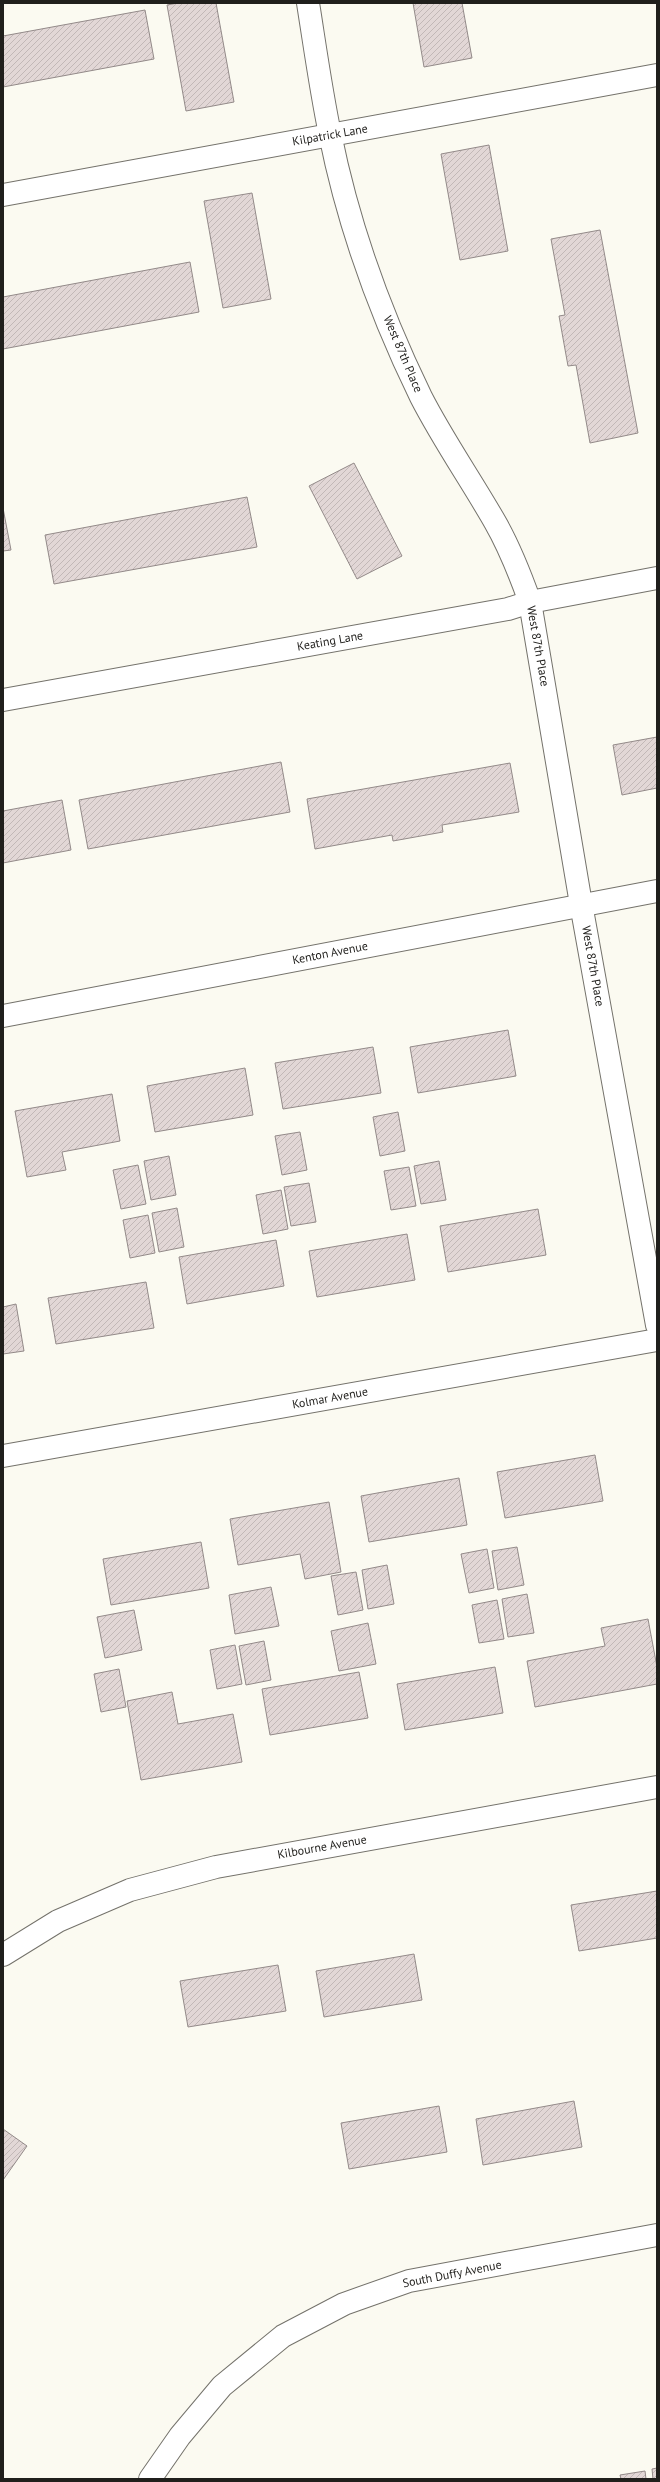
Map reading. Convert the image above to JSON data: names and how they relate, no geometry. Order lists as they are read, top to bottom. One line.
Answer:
{"streets":{"street":["Kilpatrick Lane","West 87th Place","Keating Lane","Kenton Avenue","Kolmar Avenue","Kilbourne Avenue","South Duffy Avenue"]},"crossings":[["Kilpatrick Lane","West 87th Place"],["West 87th Place","Keating Lane"],["West 87th Place","Kenton Avenue"]]}
